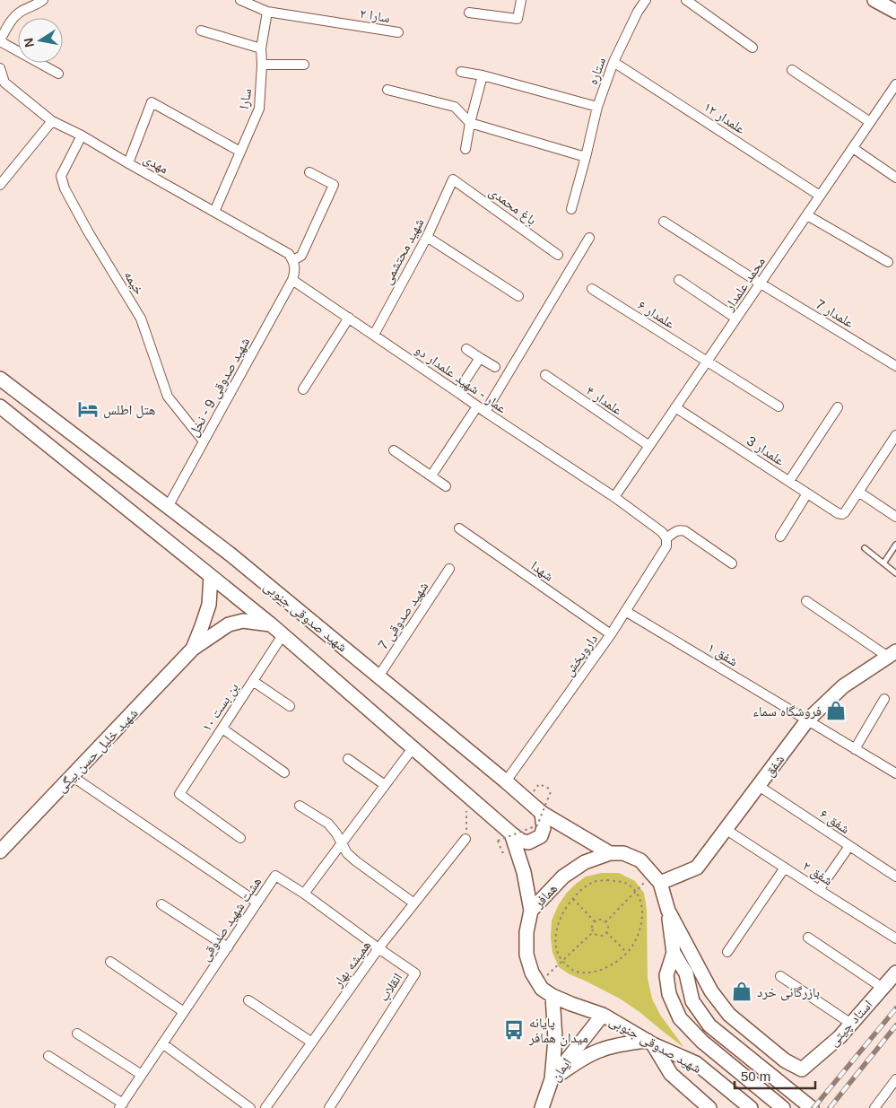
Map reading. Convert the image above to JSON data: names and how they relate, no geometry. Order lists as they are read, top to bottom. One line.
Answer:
{"streets":{"main road":["شهید صدوقی جنوبی","شهید خلیل حسن بیگی","شفق","همافر","استاد چیتی","ایمان"],"street":["سارا ۲","ستاره","سارا","علمدار ۱۲","مهدی","باغ محمدی","شهید محتشمی","خیمه","محمد علمدار","علمدار 7","علمدار ۶","عمار - شهید علمدار دو","شهید صدوقی 9 - نخل","علمدار ۴","علمدار 3","شهدا","شهید صدوقی 7","شفق ۱","داروپخش","بن بست ۱۰","شفق ۶","شفق ۲","هشت شهید صدوقی","همیشه بهار","انقلاب"]},"crossings":[["سارا ۲","سارا"],["ستاره","علمدار ۱۲"],["سارا","مهدی"],["علمدار ۱۲","محمد علمدار"],["مهدی","خیمه"],["باغ محمدی","شهید محتشمی"],["شهید محتشمی","عمار - شهید علمدار دو"],["خیمه","شهید صدوقی 9 - نخل"],["محمد علمدار","علمدار 7"],["محمد علمدار","علمدار ۶"],["محمد علمدار","عمار - شهید علمدار دو"],["محمد علمدار","علمدار ۴"],["محمد علمدار","علمدار 3"],["عمار - شهید علمدار دو","شهید صدوقی 9 - نخل"],["عمار - شهید علمدار دو","داروپخش"],["شهید صدوقی 9 - نخل","شهید صدوقی جنوبی"],["شهدا","داروپخش"],["شهید صدوقی 7","شهید صدوقی جنوبی"],["شهید صدوقی جنوبی","داروپخش"],["شهید صدوقی جنوبی","همافر"],["شهید صدوقی جنوبی","ایمان"],["شفق ۱","داروپخش"],["شفق ۱","شفق"],["شفق","شفق ۶"],["شفق","شفق ۲"],["شفق","همافر"],["همافر","ایمان"],["هشت شهید صدوقی","انقلاب"],["همیشه بهار","انقلاب"]],"places":{"hotel":["هتل اطلس"],"shop":["فروشگاه سماء","بازرگانی خرد"],"bus stop":["پایانه میدان همافر"]},"scale_bar":"50 m","north":"left"}
